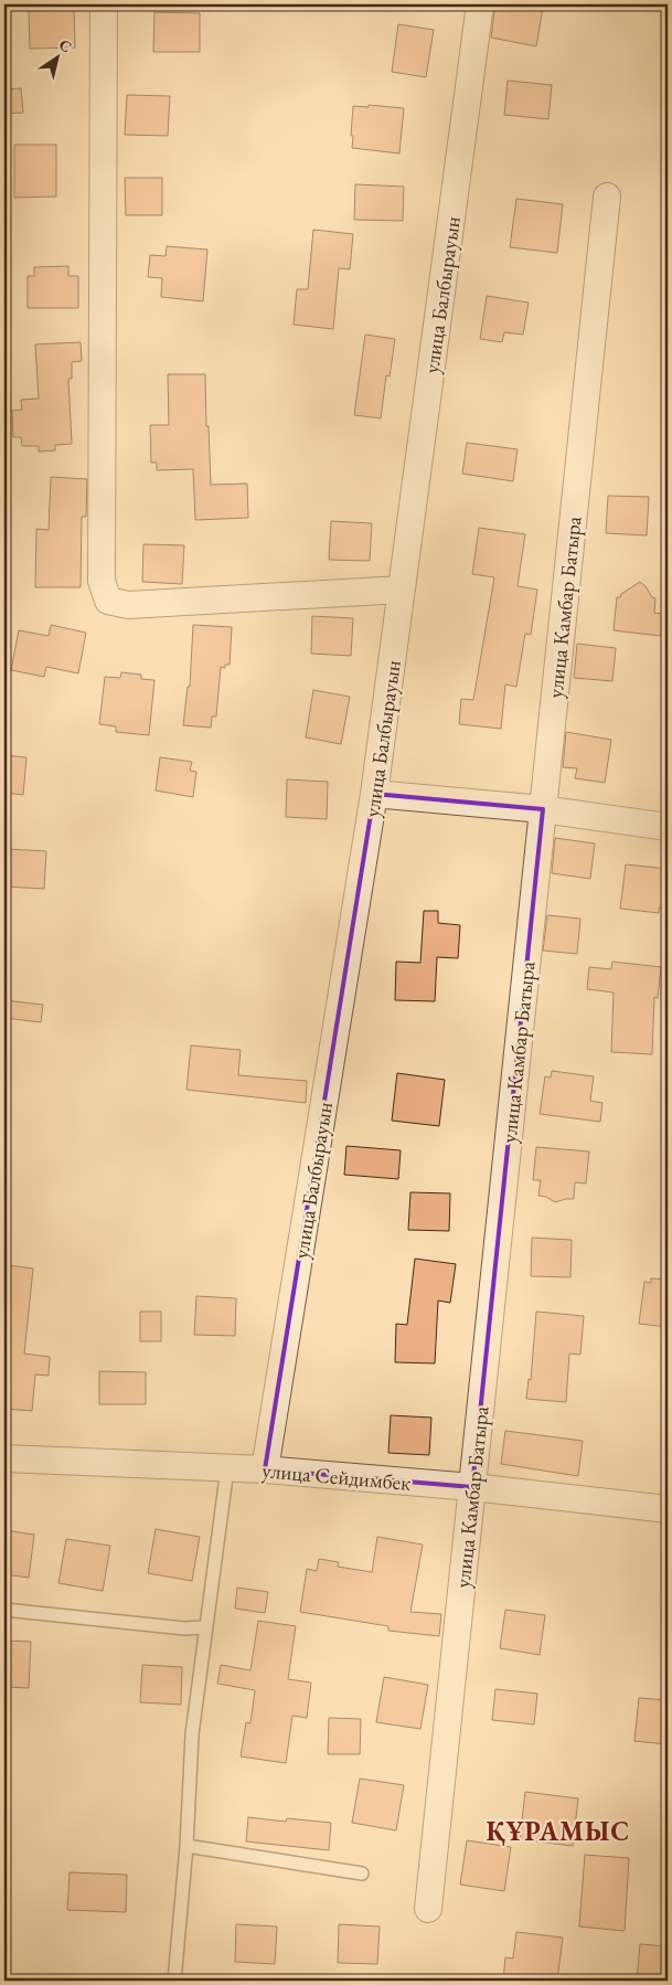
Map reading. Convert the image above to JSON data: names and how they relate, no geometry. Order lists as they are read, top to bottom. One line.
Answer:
{"streets":{"street":["улица Балбырауын","улица Камбар Батыра","улица Сейдимбек"]},"crossings":[["улица Балбырауын","улица Сейдимбек"],["улица Камбар Батыра","улица Сейдимбек"]],"districts":["ҚҰРАМЫС"],"north":"top right"}
